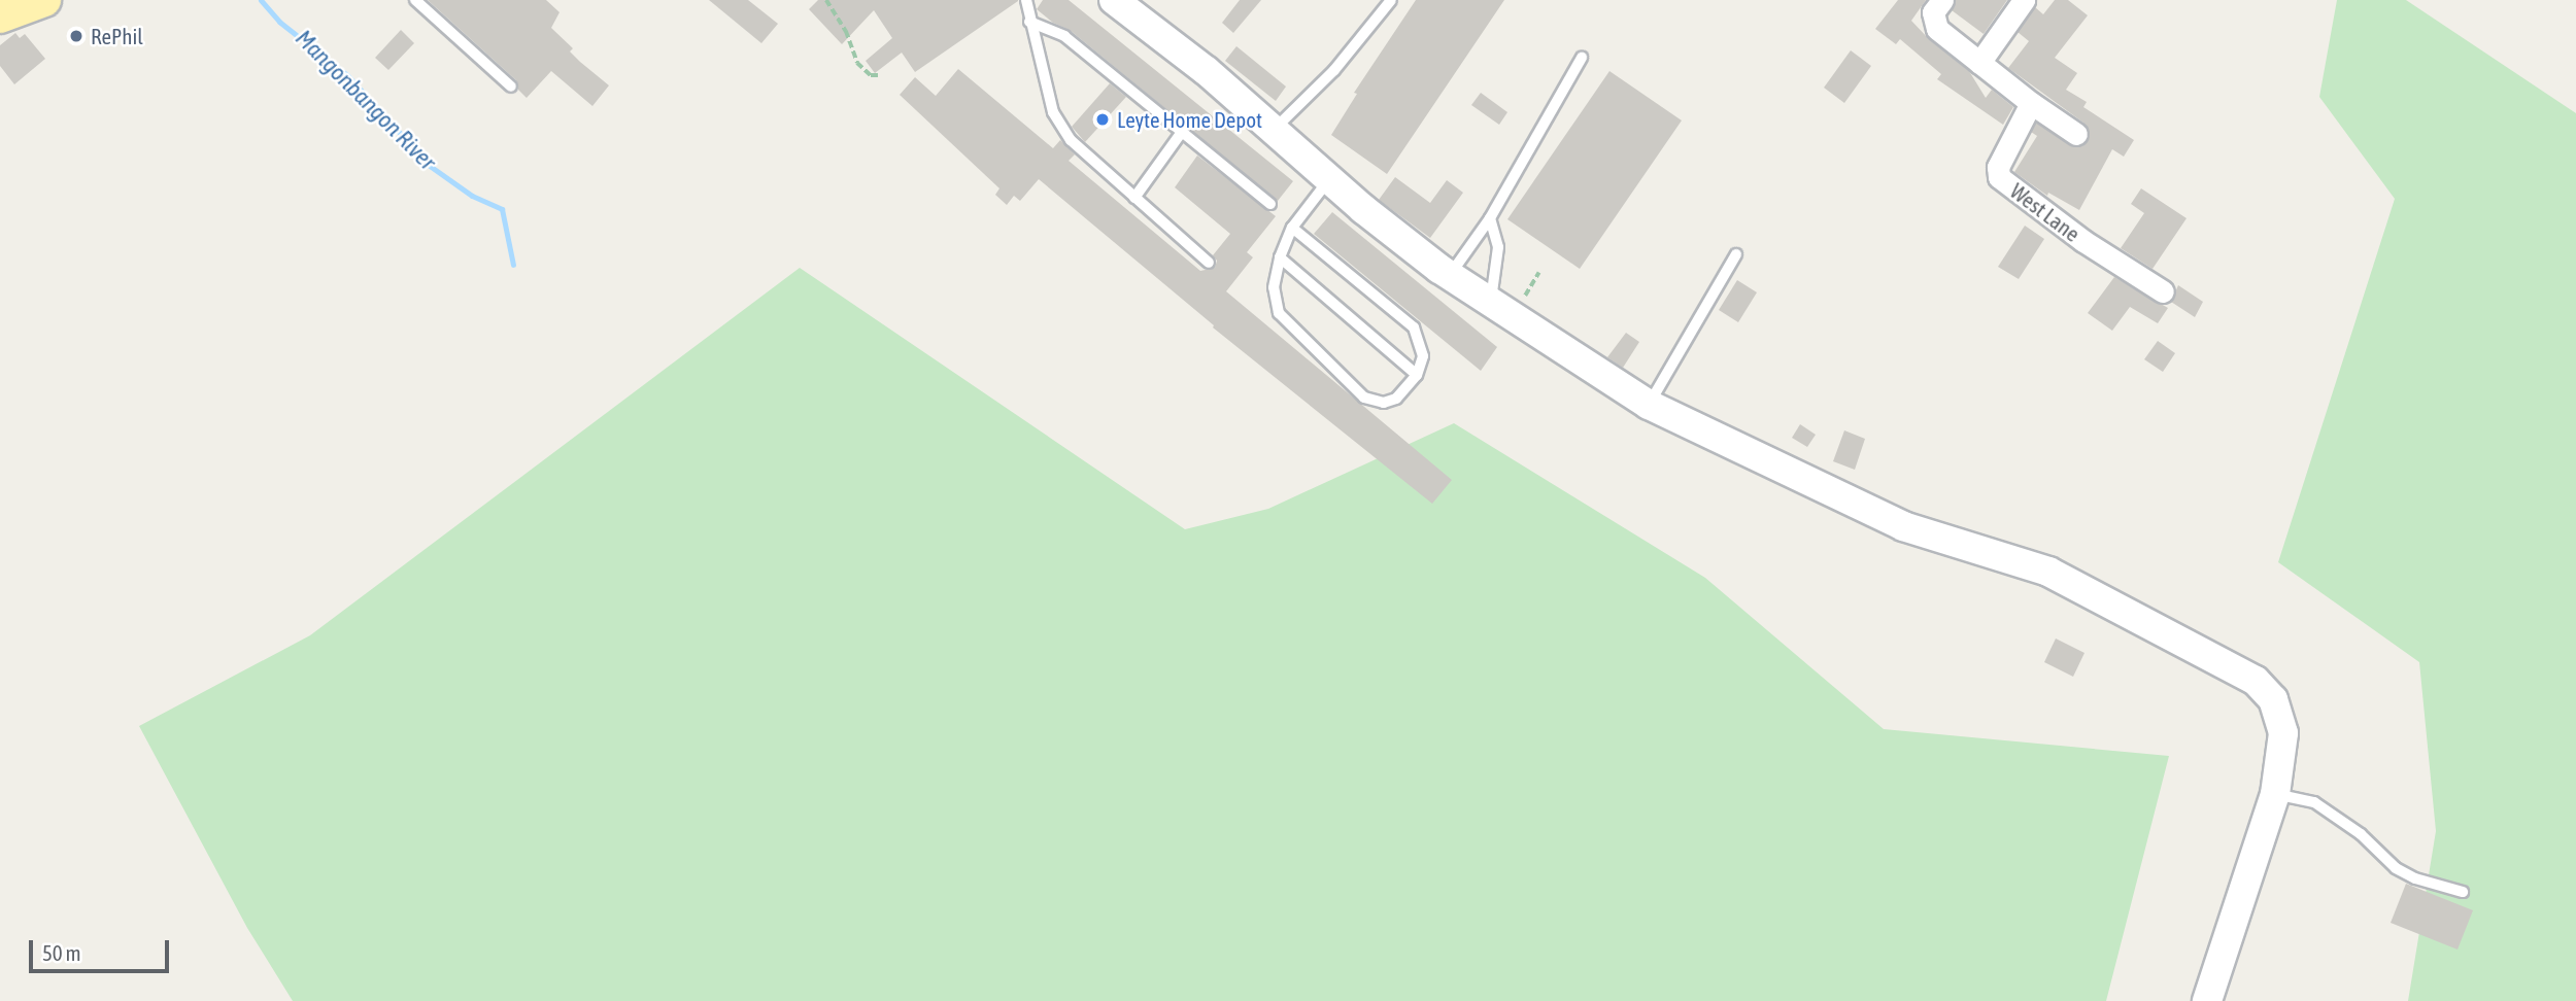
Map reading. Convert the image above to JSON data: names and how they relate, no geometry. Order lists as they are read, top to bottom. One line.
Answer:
{"streets":{"street":["West Lane"]},"water":["Mangonbangon River"],"places":["RePhil","Leyte Home Depot"],"scale_bar":"50 m"}
